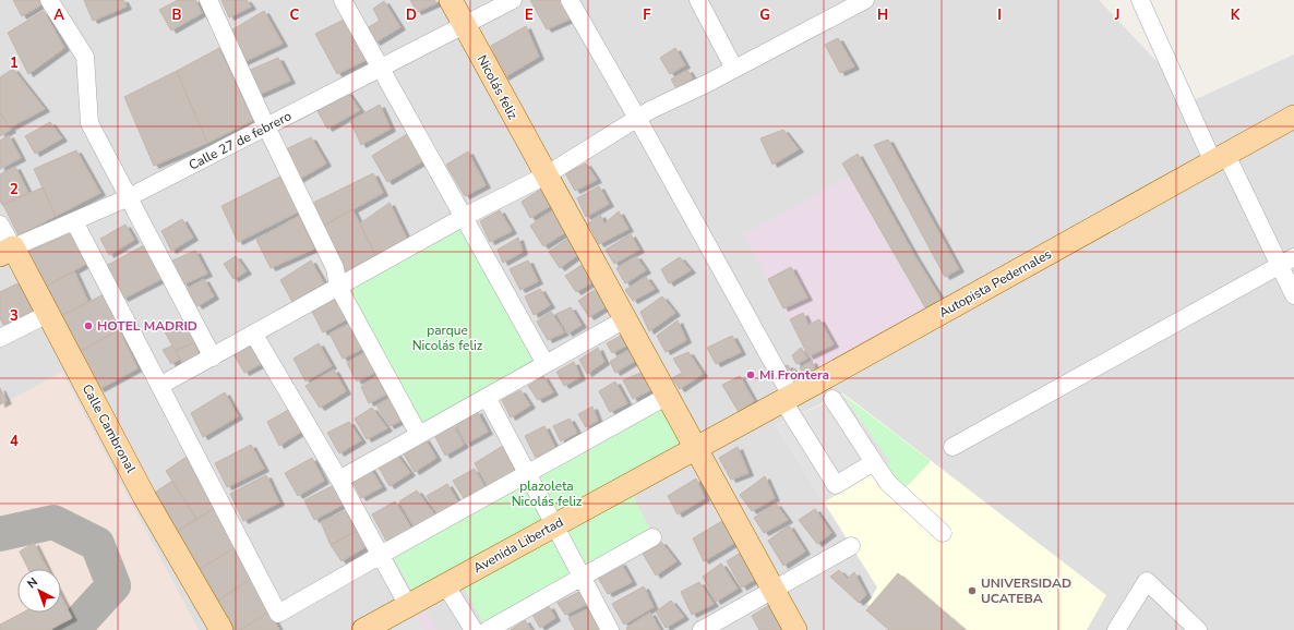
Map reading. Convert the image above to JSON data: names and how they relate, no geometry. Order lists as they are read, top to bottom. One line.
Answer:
{"streets":{"main road":["Nicolás feliz","Autopista Pedernales","Calle Cambronal","Avenida Libertad"],"street":["Calle 27 de febrero"]},"crossings":[["Nicolás feliz","Calle 27 de febrero"],["Nicolás feliz","Autopista Pedernales"],["Nicolás feliz","Avenida Libertad"],["Calle 27 de febrero","Calle Cambronal"],["Autopista Pedernales","Avenida Libertad"]],"parks":["parque Nicolás feliz","plazoleta Nicolás feliz"],"places":["HOTEL MADRID","Mi Frontera","UNIVERSIDAD UCATEBA"],"north":"top left","grid":{"columns":["A","B","C","D","E","F","G","H","I","J","K"],"rows":["1","2","3","4"]}}
